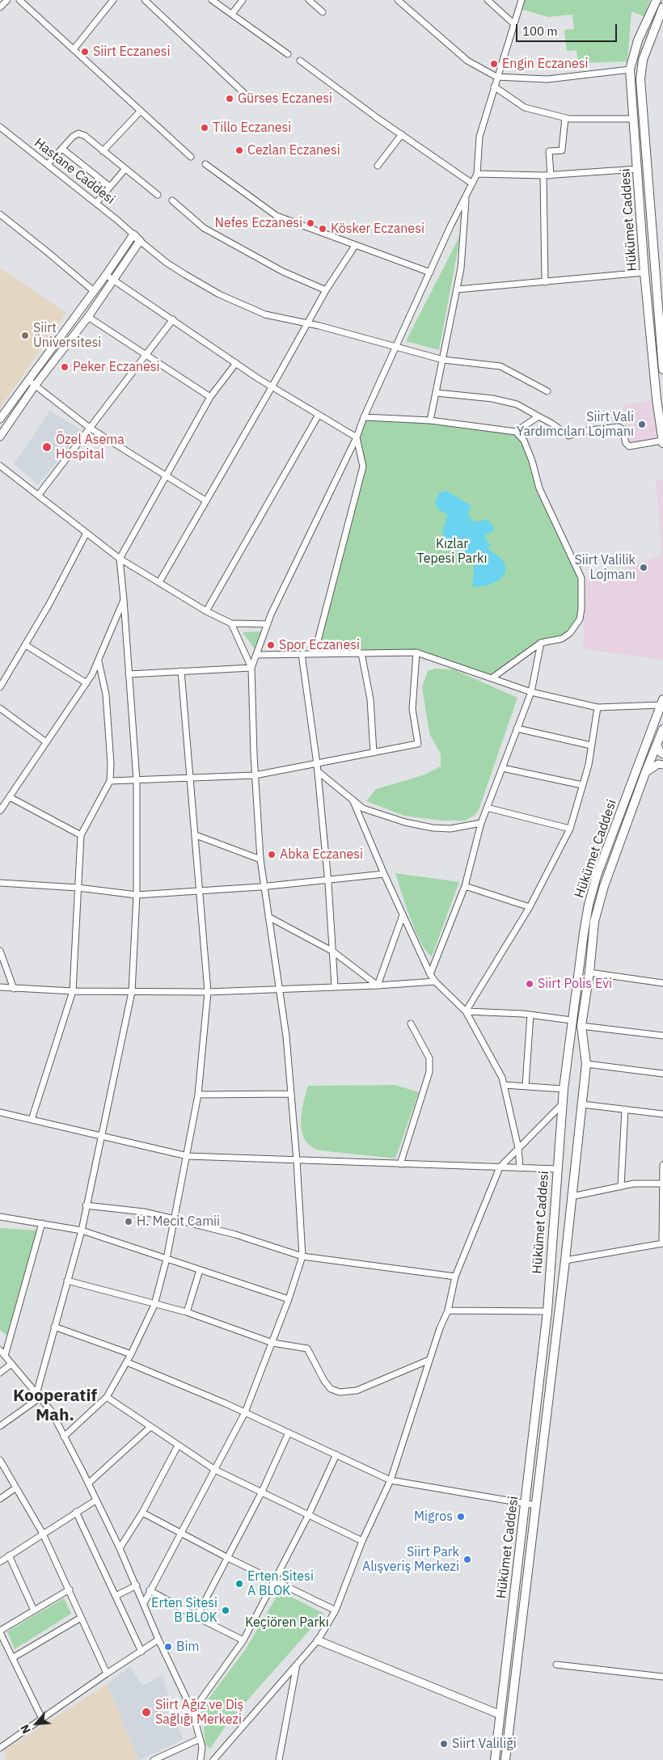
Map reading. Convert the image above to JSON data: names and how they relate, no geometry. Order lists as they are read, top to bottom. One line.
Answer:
{"streets":{"main road":["Hükümet Caddesi"],"street":["Hastane Caddesi"]},"districts":["Kooperatif Mah."],"parks":["Kızlar Tepesi Parkı","Keçiören Parkı"],"places":["Siirt Eczanesi","Engin Eczanesi","Gürses Eczanesi","Tillo Eczanesi","Cezlan Eczanesi","Nefes Eczanesi","Kösker Eczanesi","Siirt Üniversitesi","Peker Eczanesi","Siirt Vali Yardımcıları Lojmanı","Özel Asema Hospital","Siirt Valilik Lojmanı","Spor Eczanesi","Abka Eczanesi","Siirt Polis Evi","H. Mecit Camii","Migros","Siirt Park Alışveriş Merkezi","Erten Sitesi A BLOK","Erten Sitesi B BLOK","Bim","Siirt Ağız ve Diş Sağlığı Merkezi","Siirt Valiliği"],"scale_bar":"100 m","north":"bottom left"}
